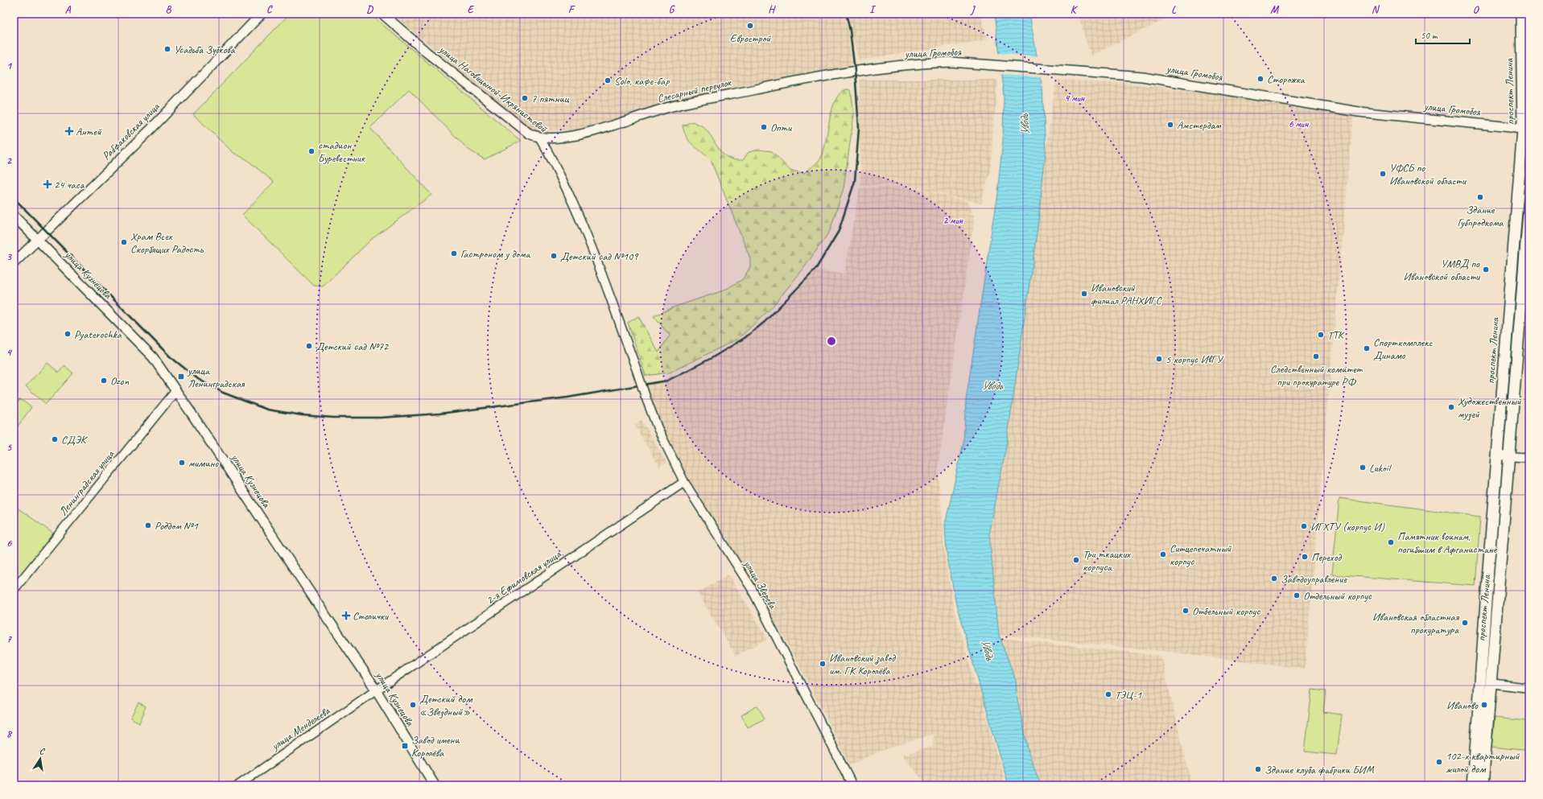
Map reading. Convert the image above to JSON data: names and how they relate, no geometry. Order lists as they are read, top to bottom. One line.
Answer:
{"streets":{"highway":["проспект Ленина"],"main road":["улица Громобоя","улица Наговицыной-Икрянистовой","Слесарный переулок","Рабфаковская улица","улица Кузнецова"],"street":["Ленинградская улица","2-я Ефимовская улица","улица Зверева","улица Менделеева"]},"crossings":[["улица Громобоя","Слесарный переулок"],["улица Громобоя","проспект Ленина"],["улица Наговицыной-Икрянистовой","Слесарный переулок"],["улица Наговицыной-Икрянистовой","улица Зверева"],["Рабфаковская улица","улица Кузнецова"],["улица Кузнецова","Ленинградская улица"],["улица Кузнецова","2-я Ефимовская улица"],["улица Кузнецова","улица Менделеева"],["2-я Ефимовская улица","улица Зверева"],["2-я Ефимовская улица","улица Менделеева"]],"water":["Уводь"],"places":{"other":["Еврострой","Усадьба Зубкова","Сторожка","Solo, кафе-бар","7 пятниц","Амстердам","Опти","стадион Буревестник","УФСБ по Ивановской области","Здание Губпродкома","Храм Всех Скорбящих Радость","Гастроном у дома","Детский сад №109","УМВД по Ивановской области","Ивановский филиал РАНХИГС","Pyaterochka","ТТК","Детский сад №72","Спорткомплекс Динамо","Следственный комитет при прокуратуре РФ","5 корпус ИвГУ","Ozon","Художественный музей","СДЭК","мимино","Lukoil","Роддом №1","ИГХТУ (корпус И)","Памятник воинам, погибшим в Афганистане","Ситцепечатный корпус","Переход","Три ткацких корпуса","Заводоуправление","Отдельный корпус","Отбельный корпус","Ивановская областная прокуратура","Ивановский завод им. ГК Королёва","ТЭЦ-1","Детский дом «Звездный»","Иваново","102-х квартирный жилой дом","Здание клуба фабрики БИМ"],"health":["Антей","24 часа","Столички"],"transit":["улица Ленинградская","Завод имени Королёва"]},"scale_bar":"50 m","north":"top","grid":{"columns":["A","B","C","D","E","F","G","H","I","J","K","L","M","N","O"],"rows":["1","2","3","4","5","6","7","8"]},"rings":["4 мин","6 мин","2 мин"]}
